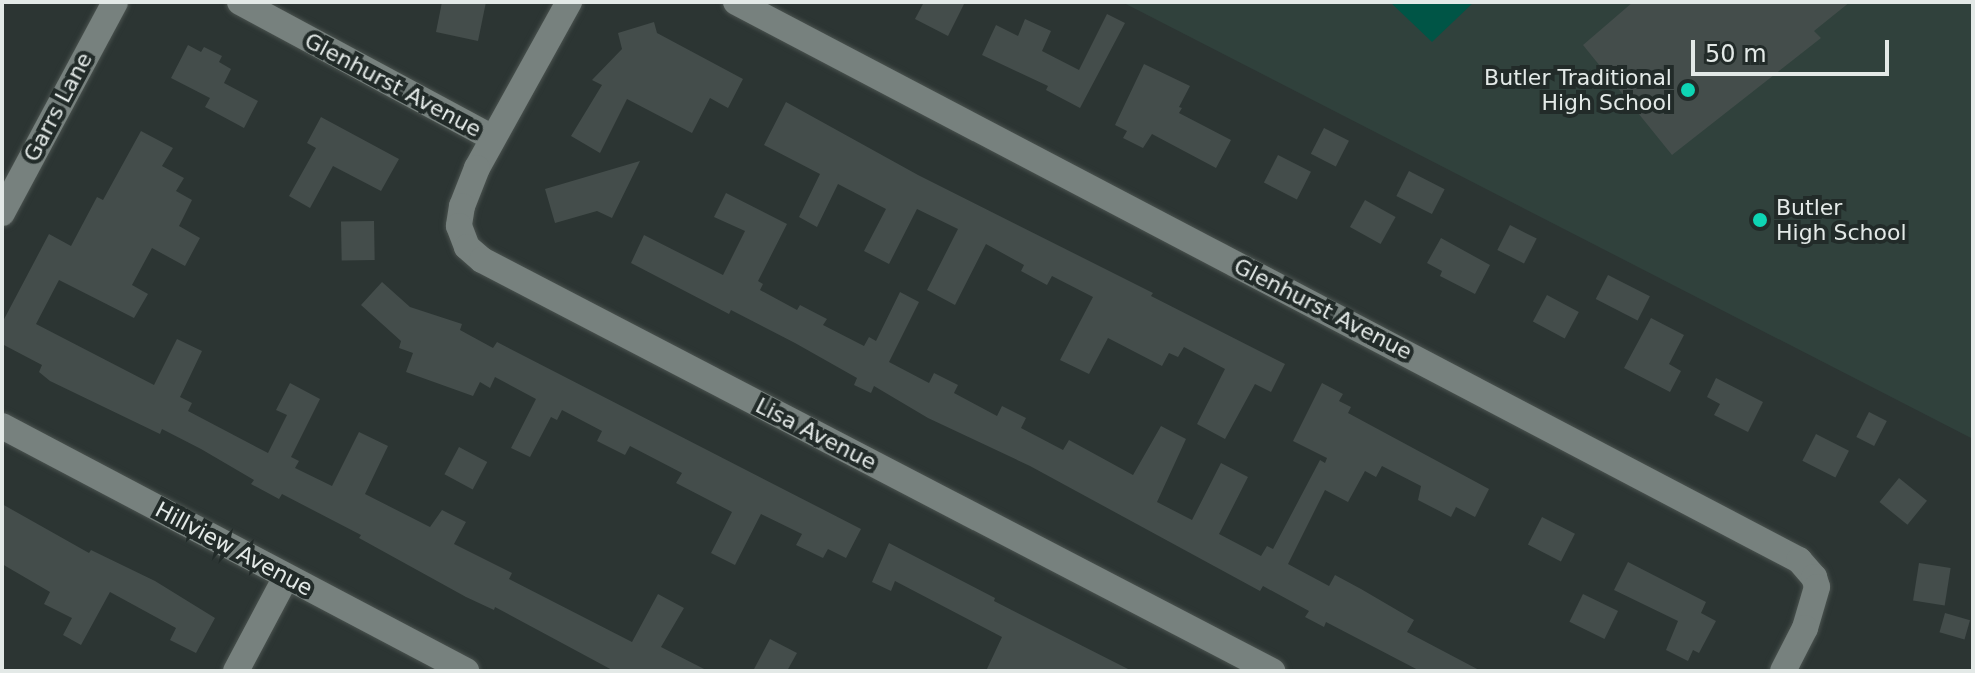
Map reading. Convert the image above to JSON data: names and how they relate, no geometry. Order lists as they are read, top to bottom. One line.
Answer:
{"streets":{"street":["Glenhurst Avenue","Garrs Lane","Lisa Avenue","Hillview Avenue"]},"crossings":[["Glenhurst Avenue","Lisa Avenue"]],"places":["Butler Traditional High School","Butler High School"],"scale_bar":"50 m"}
